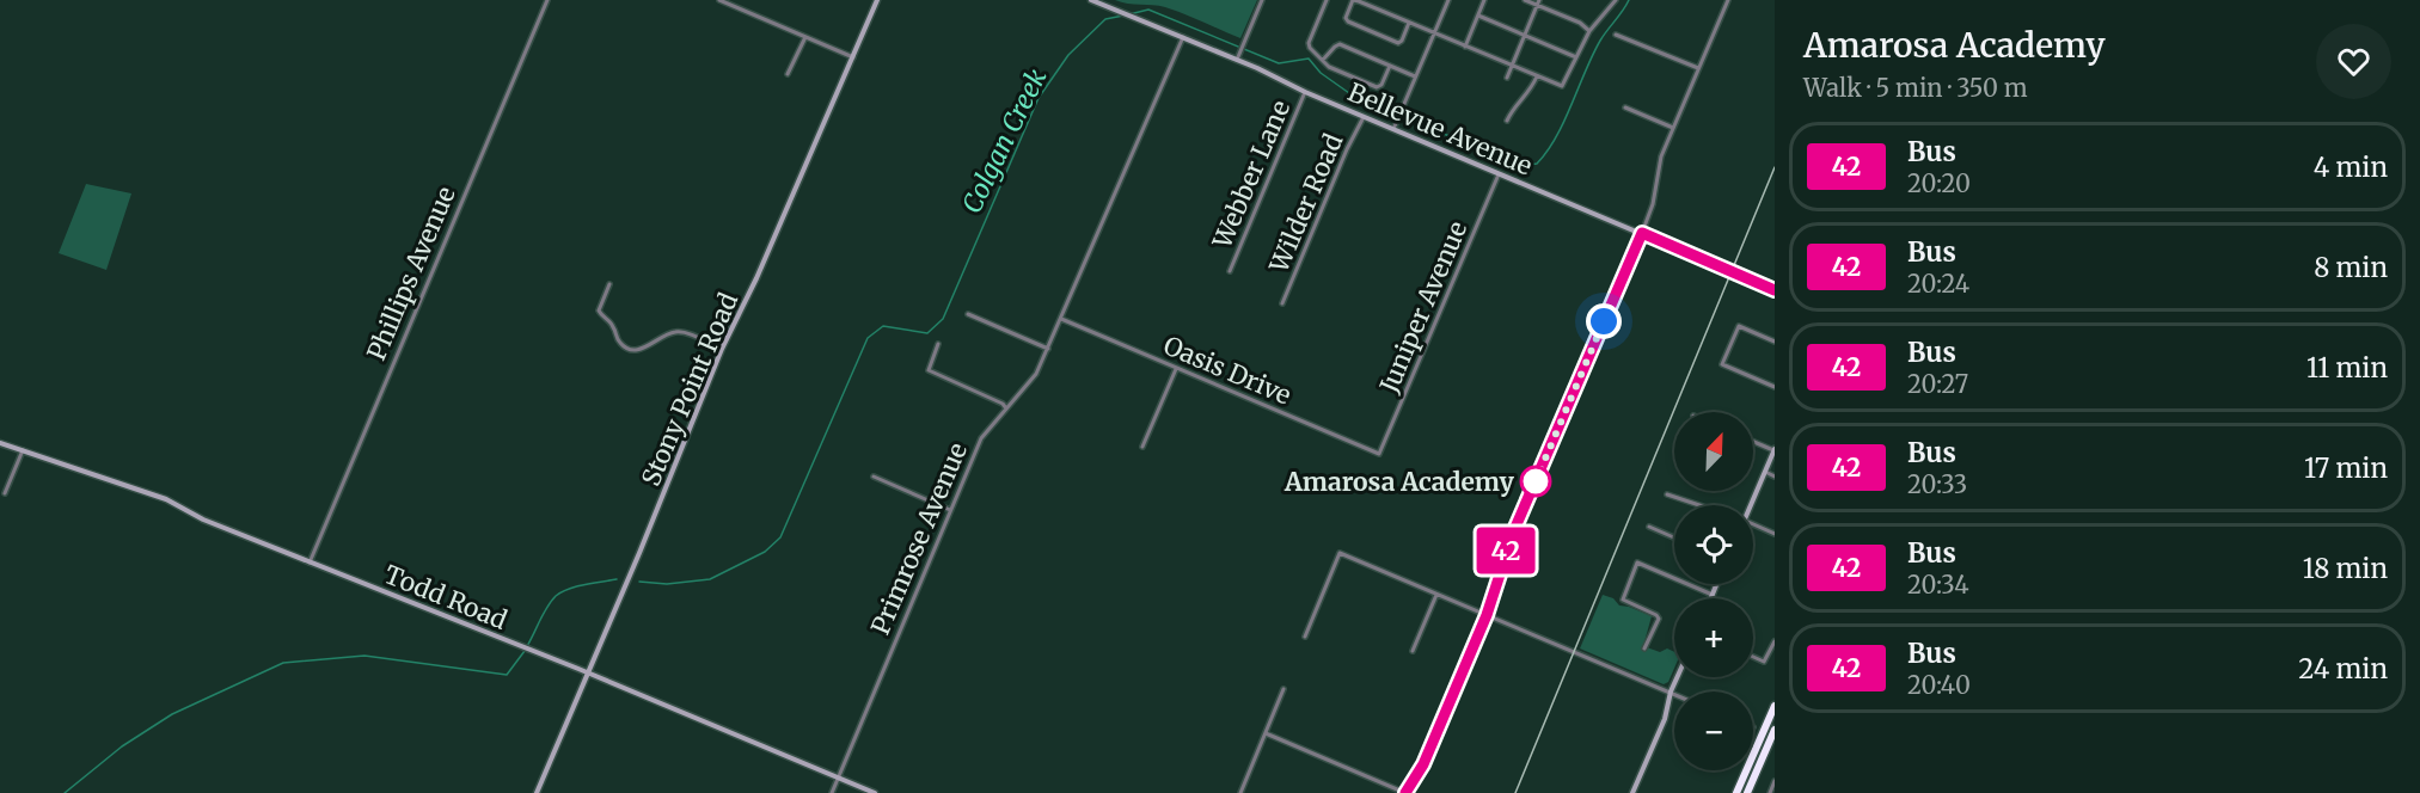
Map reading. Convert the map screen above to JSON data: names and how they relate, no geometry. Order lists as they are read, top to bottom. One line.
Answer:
{"streets":{"main road":["Bellevue Avenue","Stony Point Road","Todd Road"],"street":["Webber Lane","Wilder Road","Phillips Avenue","Juniper Avenue","Oasis Drive","Primrose Avenue"]},"crossings":[["Bellevue Avenue","Webber Lane"],["Bellevue Avenue","Wilder Road"],["Bellevue Avenue","Juniper Avenue"],["Bellevue Avenue","Primrose Avenue"],["Phillips Avenue","Todd Road"],["Juniper Avenue","Oasis Drive"],["Oasis Drive","Primrose Avenue"],["Stony Point Road","Todd Road"],["Primrose Avenue","Todd Road"]],"water":["Colgan Creek"],"places":["Amarosa Academy"],"lines":["bus line 42"],"north":"top right","page":{"on_map":"42","heading":["Amarosa Academy","Walk · 5 min · 350 m"],"list":[{"mark":"42","name":"Bus","note":"20:20","value":"4 min"},{"mark":"42","name":"Bus","note":"20:24","value":"8 min"},{"mark":"42","name":"Bus","note":"20:27","value":"11 min"},{"mark":"42","name":"Bus","note":"20:33","value":"17 min"},{"mark":"42","name":"Bus","note":"20:34","value":"18 min"},{"mark":"42","name":"Bus","note":"20:40","value":"24 min"}],"map_buttons":["+","−"]}}
